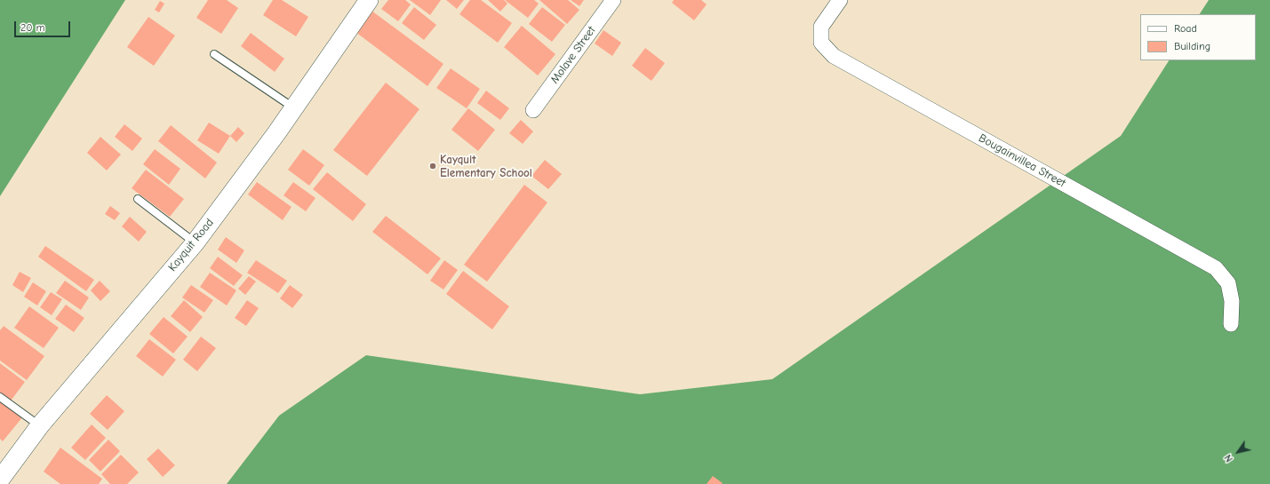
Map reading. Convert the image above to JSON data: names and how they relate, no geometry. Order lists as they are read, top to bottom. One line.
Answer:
{"streets":{"street":["Molave Street","Bougainvillea Street","Kayquit Road"]},"places":["Kayquit Elementary School"],"legend":["Road","Building"],"scale_bar":"20 m","north":"bottom left"}
